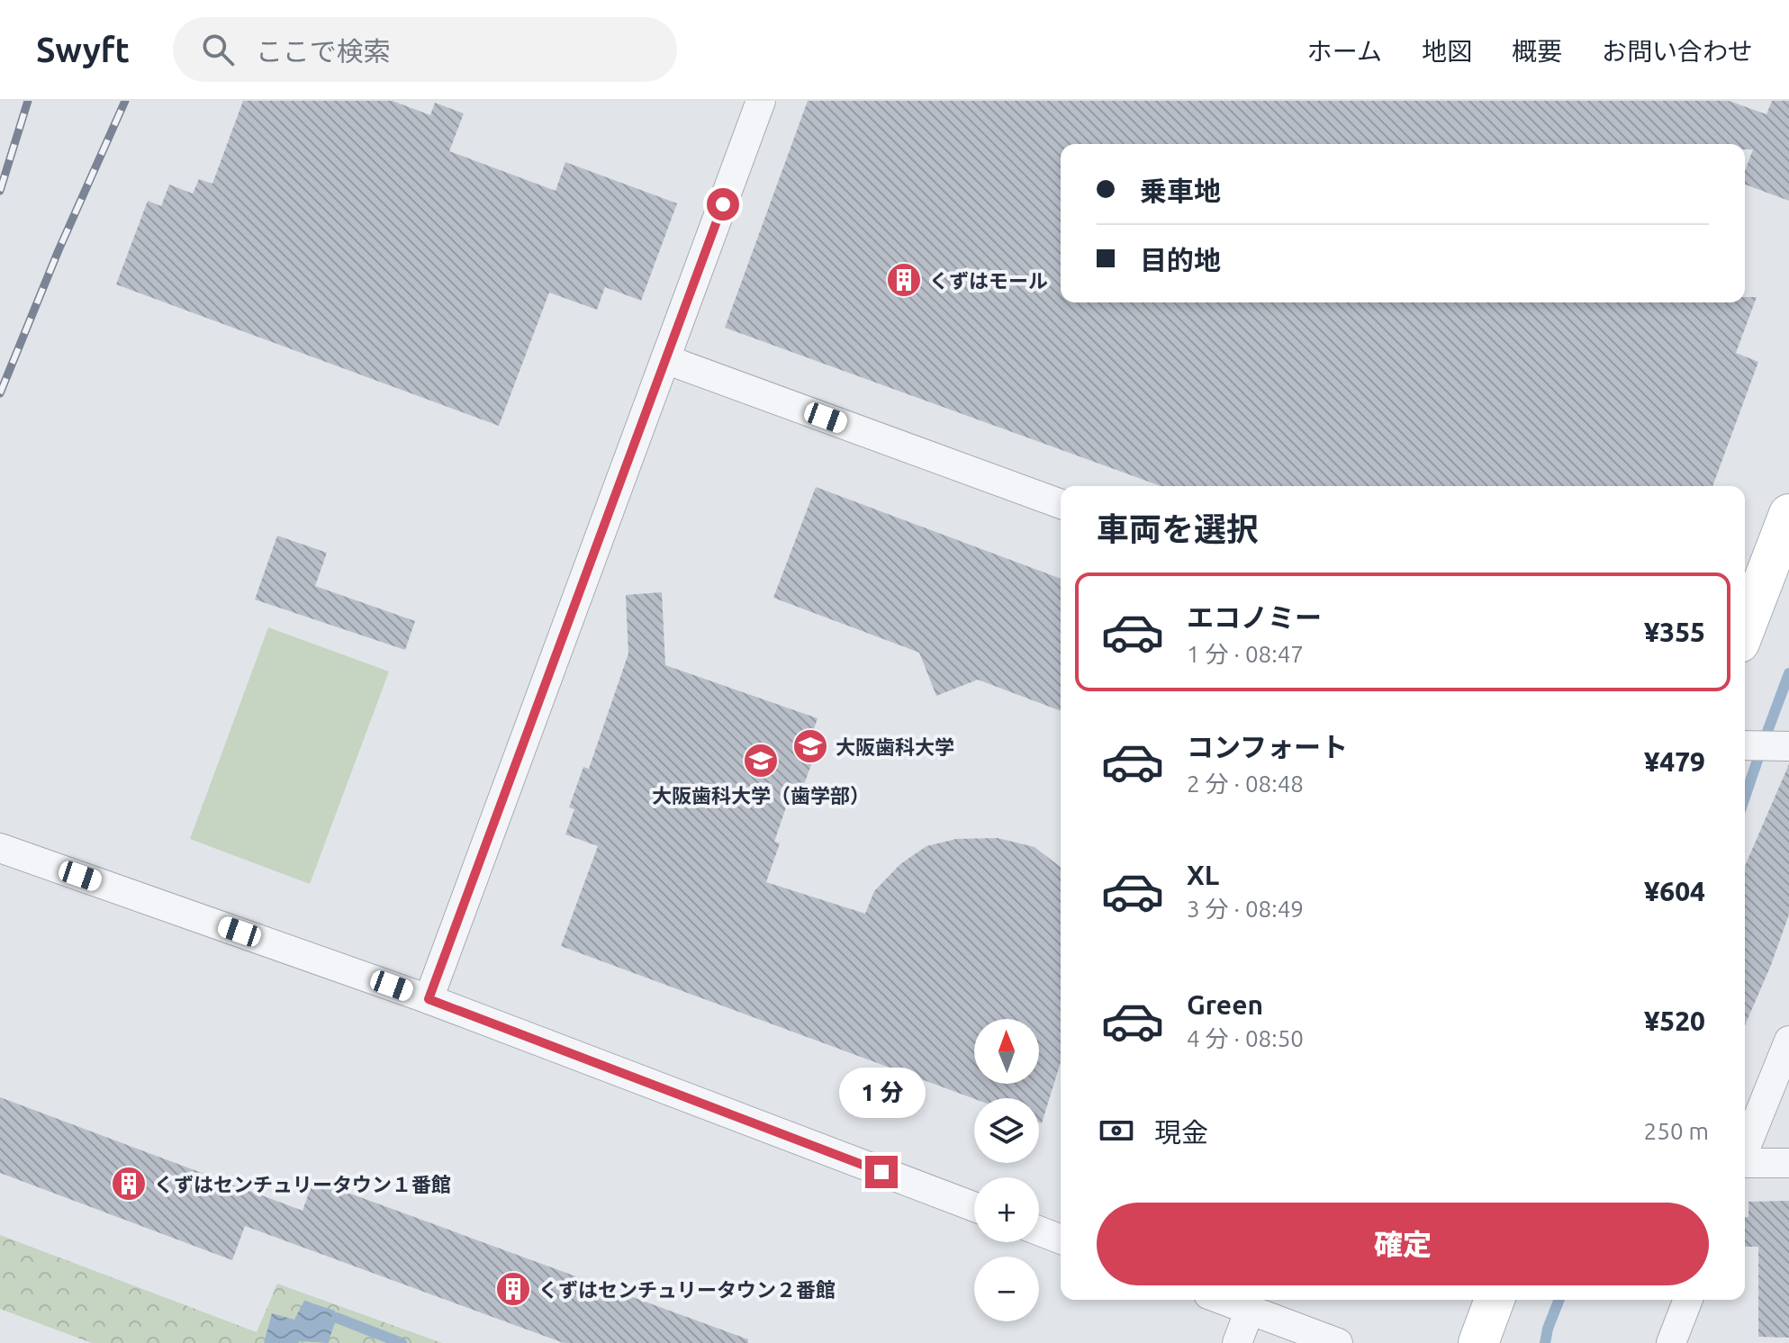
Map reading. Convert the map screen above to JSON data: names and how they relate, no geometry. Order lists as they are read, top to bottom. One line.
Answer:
{"places":{"building":["くずはモール","くずはセンチュリータウン１番館","くずはセンチュリータウン２番館"],"school or university":["大阪歯科大学","大阪歯科大学（歯学部）"]},"north":"top","page":{"header":"Swyft","search":"ここで検索","nav":["ホーム","地図","概要","お問い合わせ"],"banner":["乗車地","目的地"],"heading":"車両を選択","list":[{"name":"エコノミー","note":"1 分 · 08:47","value":"¥355"},{"name":"コンフォート","note":"2 分 · 08:48","value":"¥479"},{"name":"XL","note":"3 分 · 08:49","value":"¥604"},{"name":"Green","note":"4 分 · 08:50","value":"¥520"}],"map_buttons":["+","−"],"bubble":"1 分","pay":["現金","250 m"],"buttons":"確定"}}
